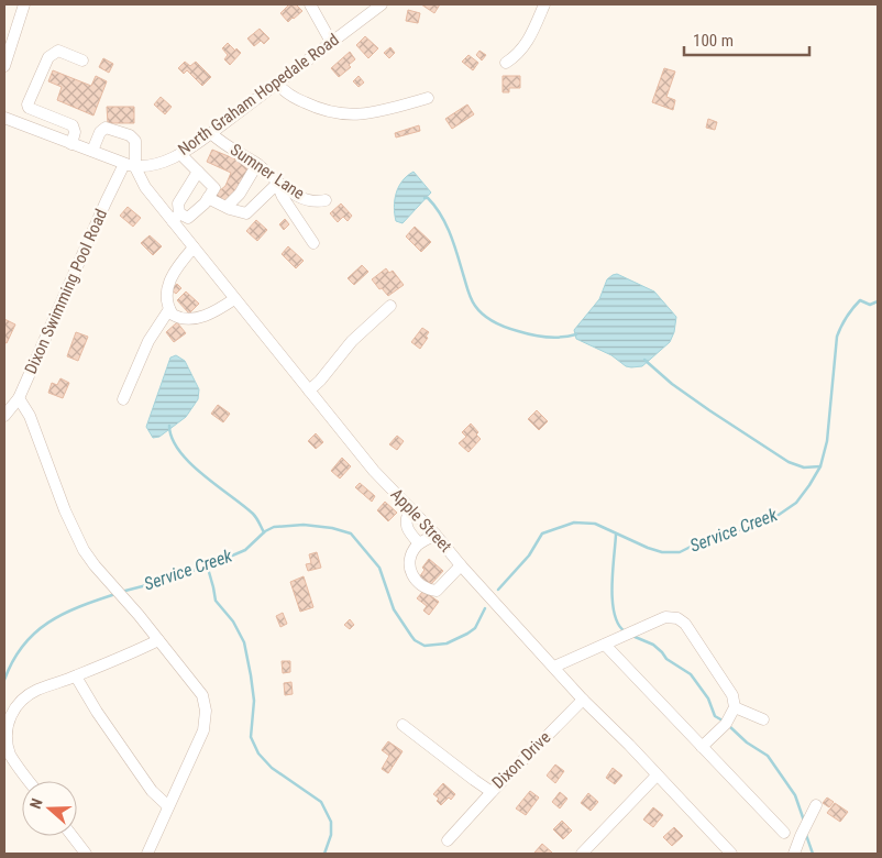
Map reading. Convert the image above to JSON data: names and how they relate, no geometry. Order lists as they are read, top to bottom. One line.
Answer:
{"streets":{"street":["North Graham Hopedale Road","Sumner Lane","Dixon Swimming Pool Road","Apple Street","Dixon Drive"]},"crossings":[["North Graham Hopedale Road","Sumner Lane"],["North Graham Hopedale Road","Dixon Swimming Pool Road"],["North Graham Hopedale Road","Apple Street"],["Dixon Swimming Pool Road","Apple Street"],["Apple Street","Dixon Drive"]],"water":["Service Creek"],"scale_bar":"100 m","north":"left"}
